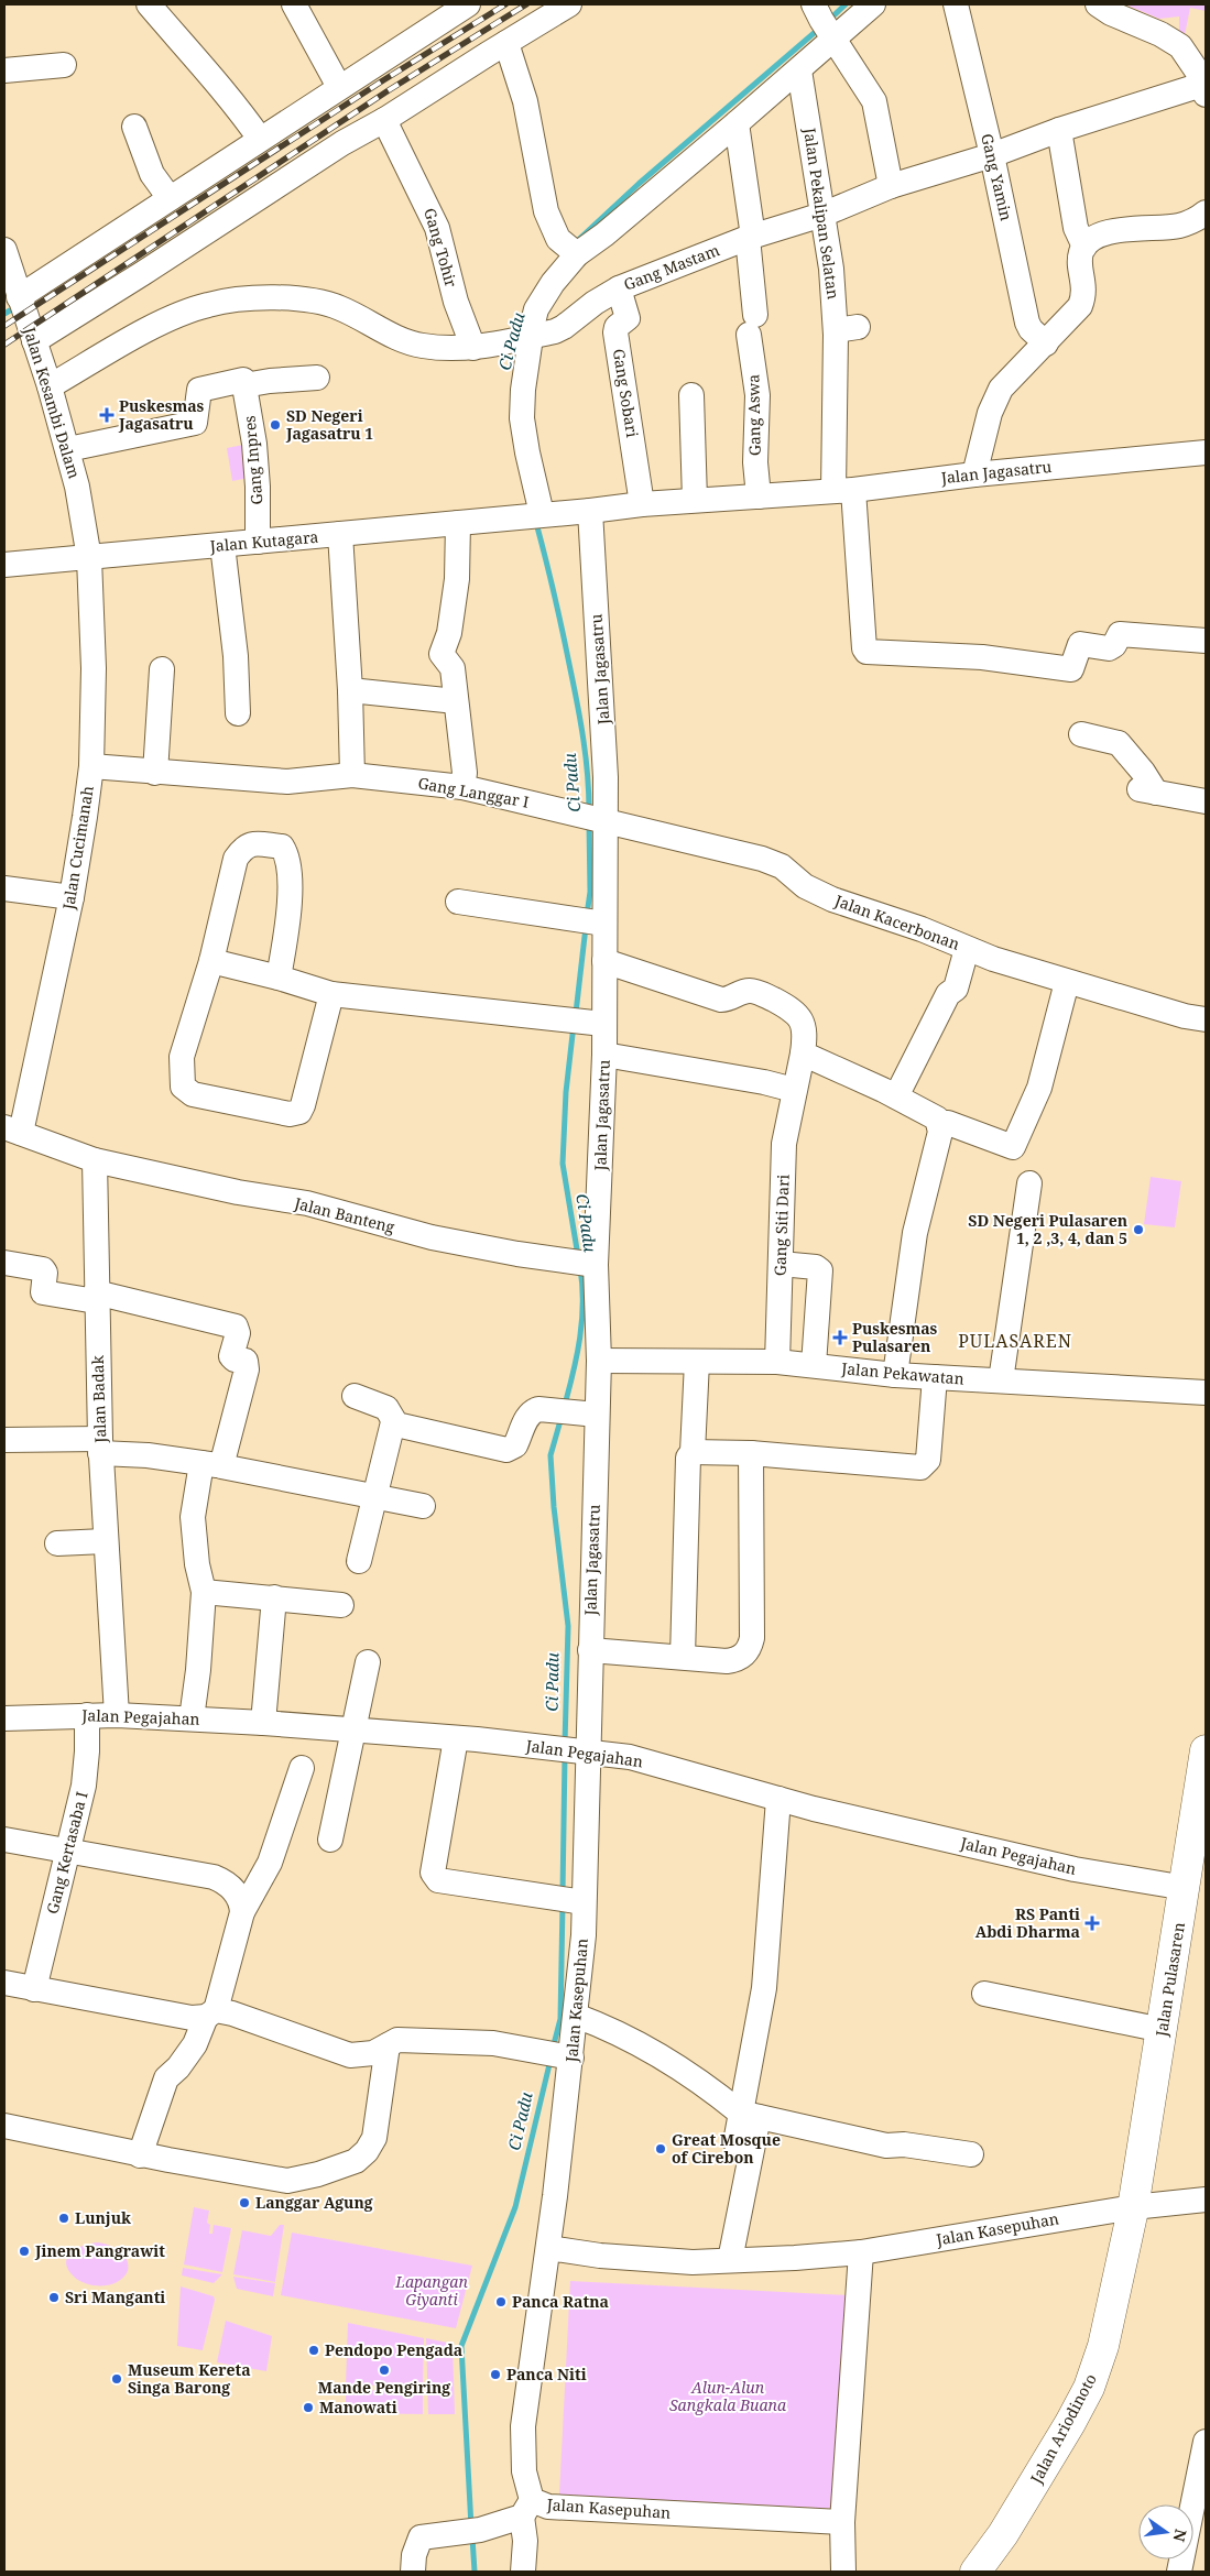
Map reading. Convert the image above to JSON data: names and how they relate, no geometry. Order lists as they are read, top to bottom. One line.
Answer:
{"streets":{"main road":["Jalan Pulasaren","Jalan Ariodinoto"],"street":["Gang Yamin","Jalan Pekalipan Selatan","Gang Tohir","Gang Mastam","Gang Sobari","Jalan Kesambi Dalam","Gang Aswa","Gang Inpres","Jalan Jagasatru","Jalan Kutagara","Gang Langgar I","Jalan Cucimanah","Jalan Kacerbonan","Jalan Banteng","Gang Siti Dari","Jalan Pekawatan","Jalan Badak","Jalan Pegajahan","Gang Kertasaba I","Jalan Kasepuhan"]},"crossings":[["Gang Yamin","Gang Mastam"],["Jalan Pekalipan Selatan","Gang Mastam"],["Jalan Pekalipan Selatan","Jalan Jagasatru"],["Gang Tohir","Gang Mastam"],["Gang Mastam","Gang Sobari"],["Gang Mastam","Jalan Kesambi Dalam"],["Gang Mastam","Gang Aswa"],["Gang Sobari","Jalan Jagasatru"],["Jalan Kesambi Dalam","Jalan Kutagara"],["Jalan Kesambi Dalam","Jalan Cucimanah"],["Gang Aswa","Jalan Jagasatru"],["Gang Inpres","Jalan Kutagara"],["Jalan Jagasatru","Jalan Kutagara"],["Jalan Jagasatru","Gang Langgar I"],["Jalan Jagasatru","Jalan Kacerbonan"],["Jalan Jagasatru","Jalan Banteng"],["Jalan Jagasatru","Gang Siti Dari"],["Jalan Jagasatru","Jalan Pekawatan"],["Jalan Jagasatru","Jalan Pegajahan"],["Jalan Jagasatru","Jalan Kasepuhan"],["Jalan Kutagara","Jalan Cucimanah"],["Gang Langgar I","Jalan Cucimanah"],["Gang Langgar I","Jalan Kacerbonan"],["Jalan Banteng","Jalan Badak"],["Gang Siti Dari","Jalan Pekawatan"],["Jalan Badak","Jalan Pegajahan"],["Jalan Pegajahan","Gang Kertasaba I"],["Jalan Pegajahan","Jalan Pulasaren"],["Jalan Pegajahan","Jalan Kasepuhan"],["Jalan Pulasaren","Jalan Kasepuhan"],["Jalan Pulasaren","Jalan Ariodinoto"],["Jalan Kasepuhan","Jalan Ariodinoto"]],"districts":["PULASAREN"],"water":["Ci Padu"],"parks":["Lapangan Giyanti","Alun-Alun Sangkala Buana"],"places":{"health":["Puskesmas Jagasatru","Puskesmas Pulasaren","RS Panti Abdi Dharma"],"other":["SD Negeri Jagasatru 1","SD Negeri Pulasaren 1, 2 ,3, 4, dan 5","Great Mosque of Cirebon","Langgar Agung","Lunjuk","Jinem Pangrawit","Sri Manganti","Panca Ratna","Pendopo Pengada","Mande Pengiring","Panca Niti","Museum Kereta Singa Barong","Manowati"]},"north":"right"}
